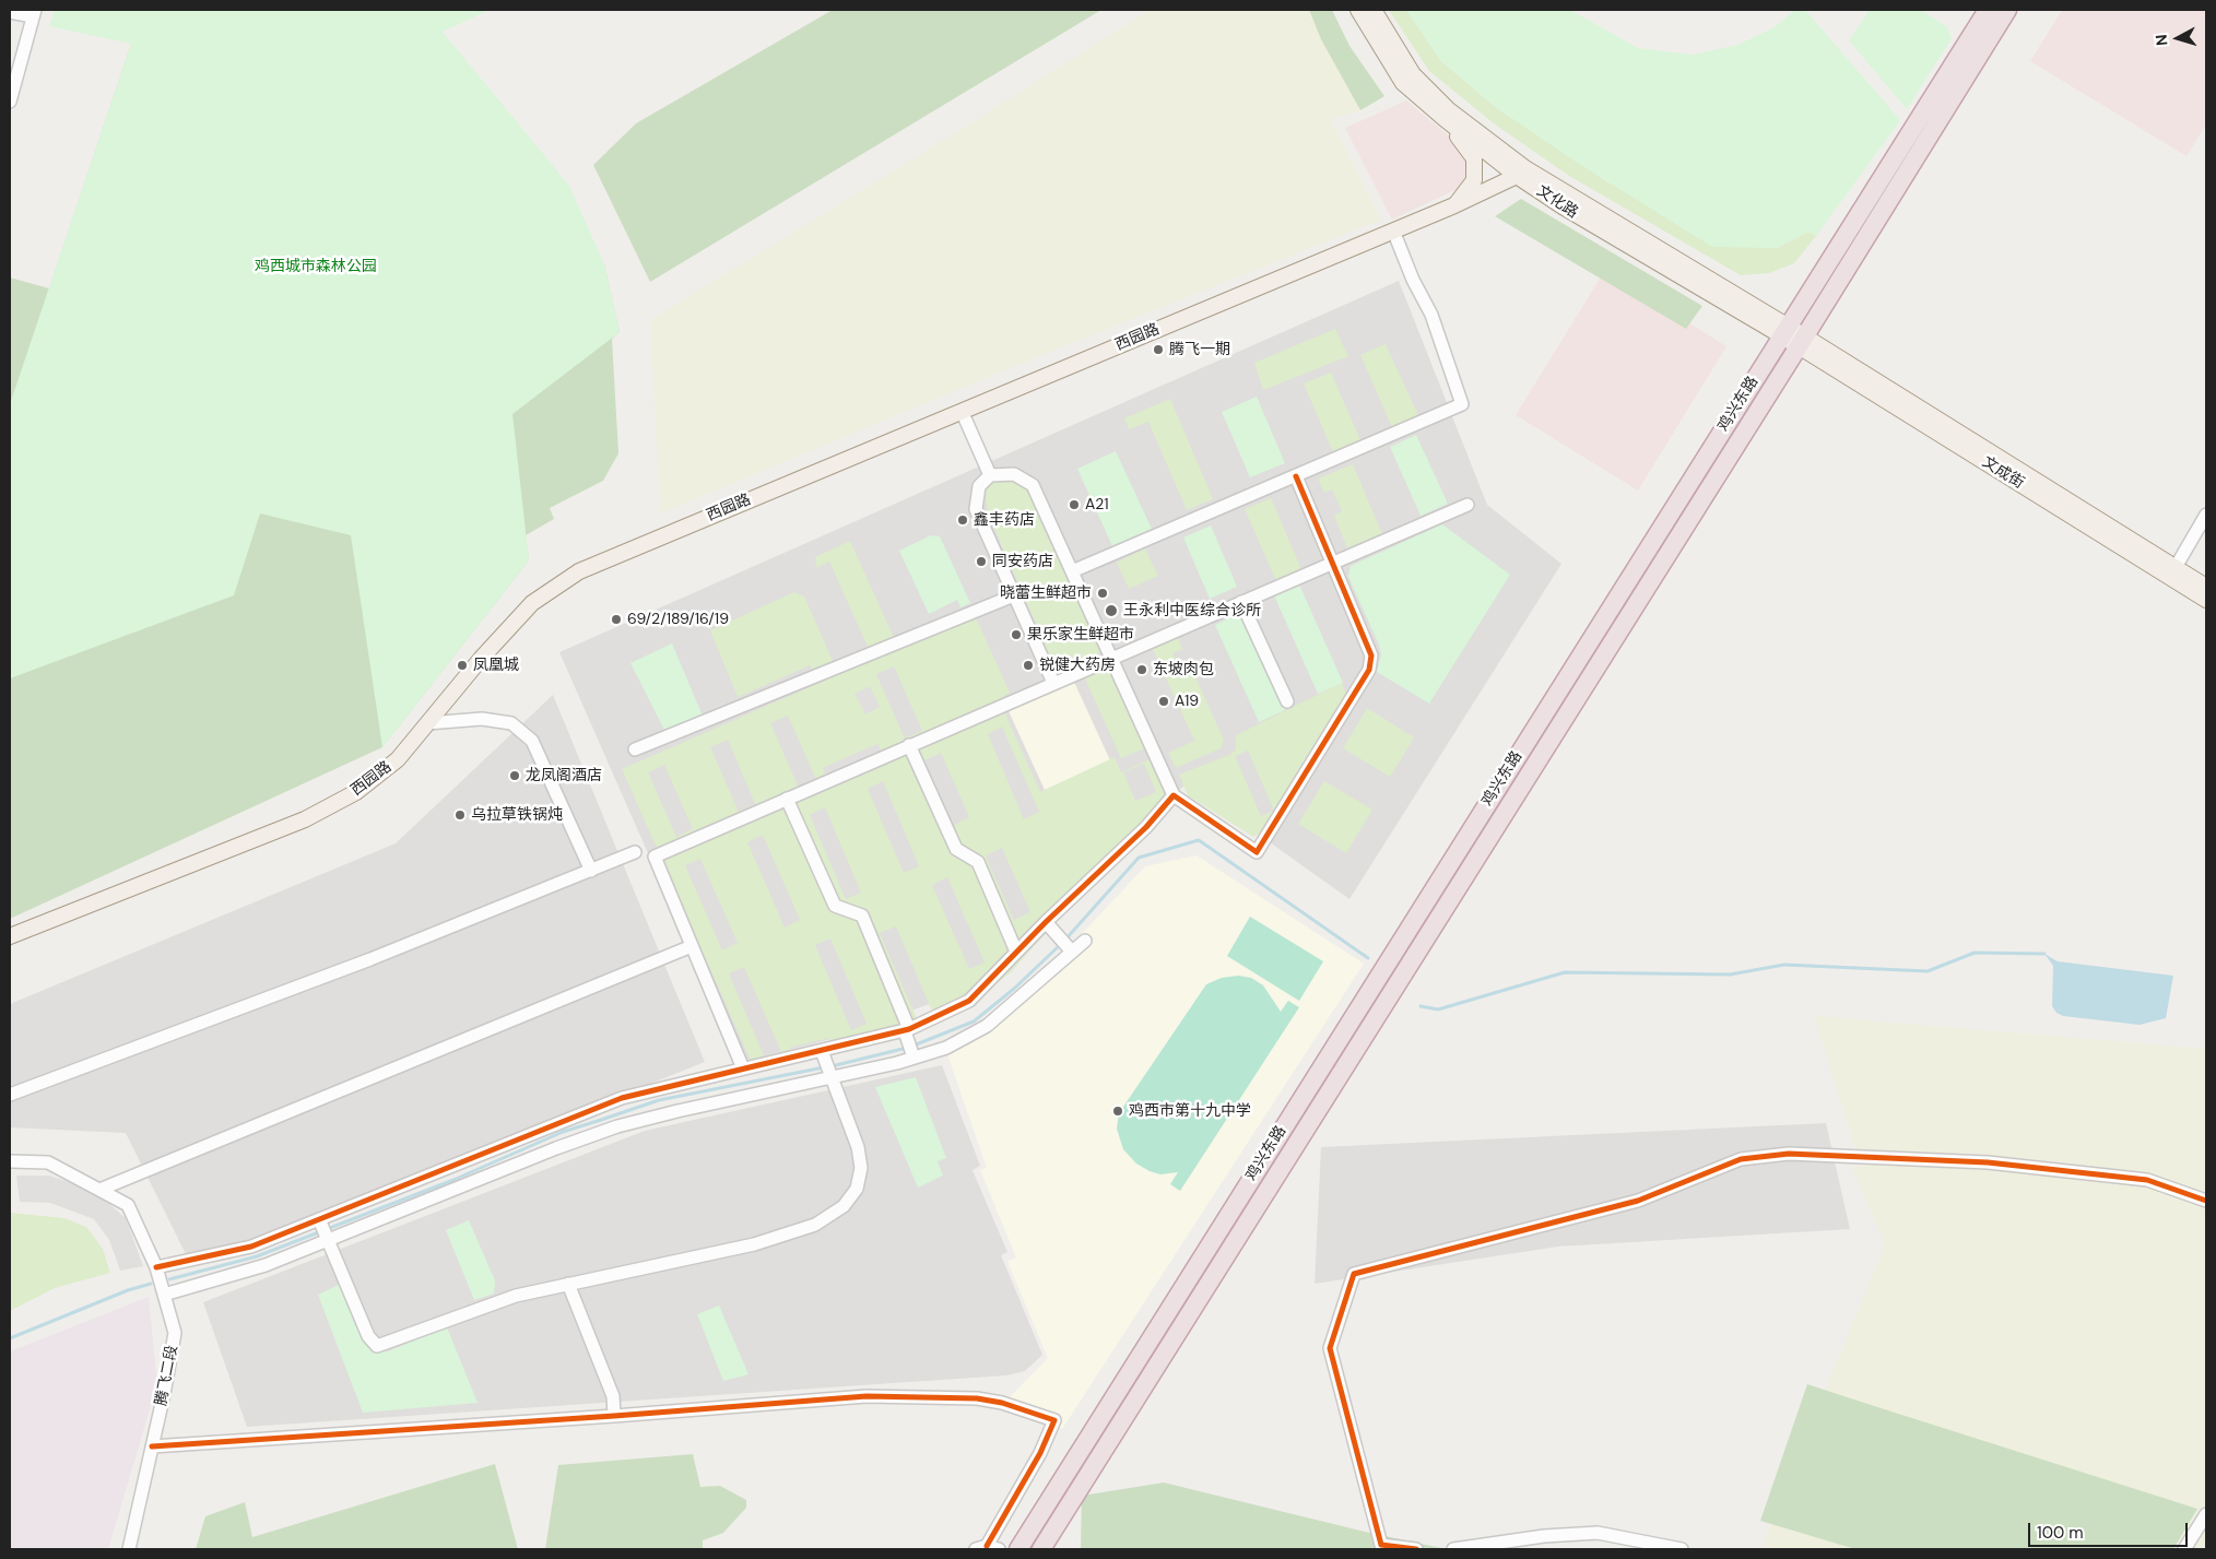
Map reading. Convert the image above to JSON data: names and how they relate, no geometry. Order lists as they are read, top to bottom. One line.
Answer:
{"streets":{"highway":["鸡兴东路"],"main road":["文化路","西园路","文成街"],"street":["腾飞二段"]},"crossings":[["文化路","西园路"],["文化路","鸡兴东路"],["文化路","文成街"],["鸡兴东路","文成街"]],"parks":["鸡西城市森林公园"],"places":["腾飞一期","A21","鑫丰药店","同安药店","晓蕾生鲜超市","王永利中医综合诊所","69/2/189/16/19","果乐家生鲜超市","凤凰城","锐健大药房","东坡肉包","A19","龙凤阁酒店","乌拉草铁锅炖","鸡西市第十九中学"],"scale_bar":"100 m","north":"left"}
